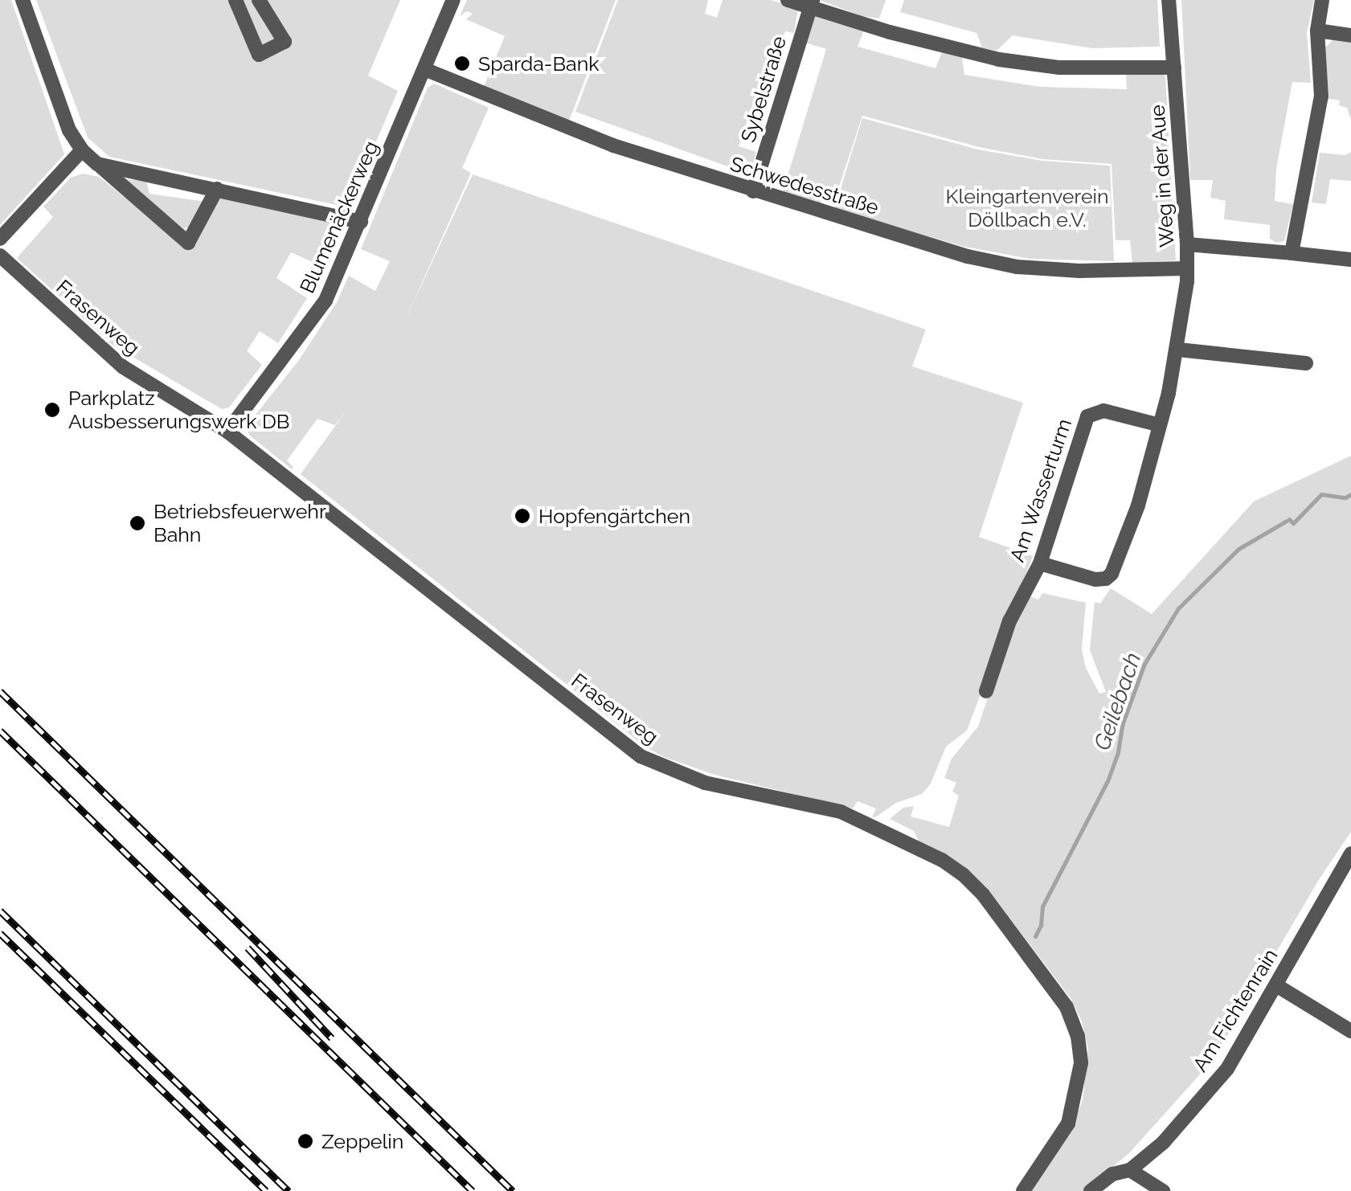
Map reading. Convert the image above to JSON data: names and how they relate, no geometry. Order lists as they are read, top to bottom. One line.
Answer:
{"streets":{"street":["Sybelstraße","Weg in der Aue","Schwedesstraße","Blumenäckerweg","Frasenweg","Am Wasserturm","Am Fichtenrain"]},"crossings":[["Sybelstraße","Schwedesstraße"],["Weg in der Aue","Schwedesstraße"],["Weg in der Aue","Am Wasserturm"],["Schwedesstraße","Blumenäckerweg"],["Blumenäckerweg","Frasenweg"]],"water":["Geilebach"],"parks":["Kleingartenverein Döllbach e.V."],"places":["Sparda-Bank","Parkplatz Ausbesserungswerk DB","Hopfengärtchen","Betriebsfeuerwehr Bahn","Zeppelin"]}
